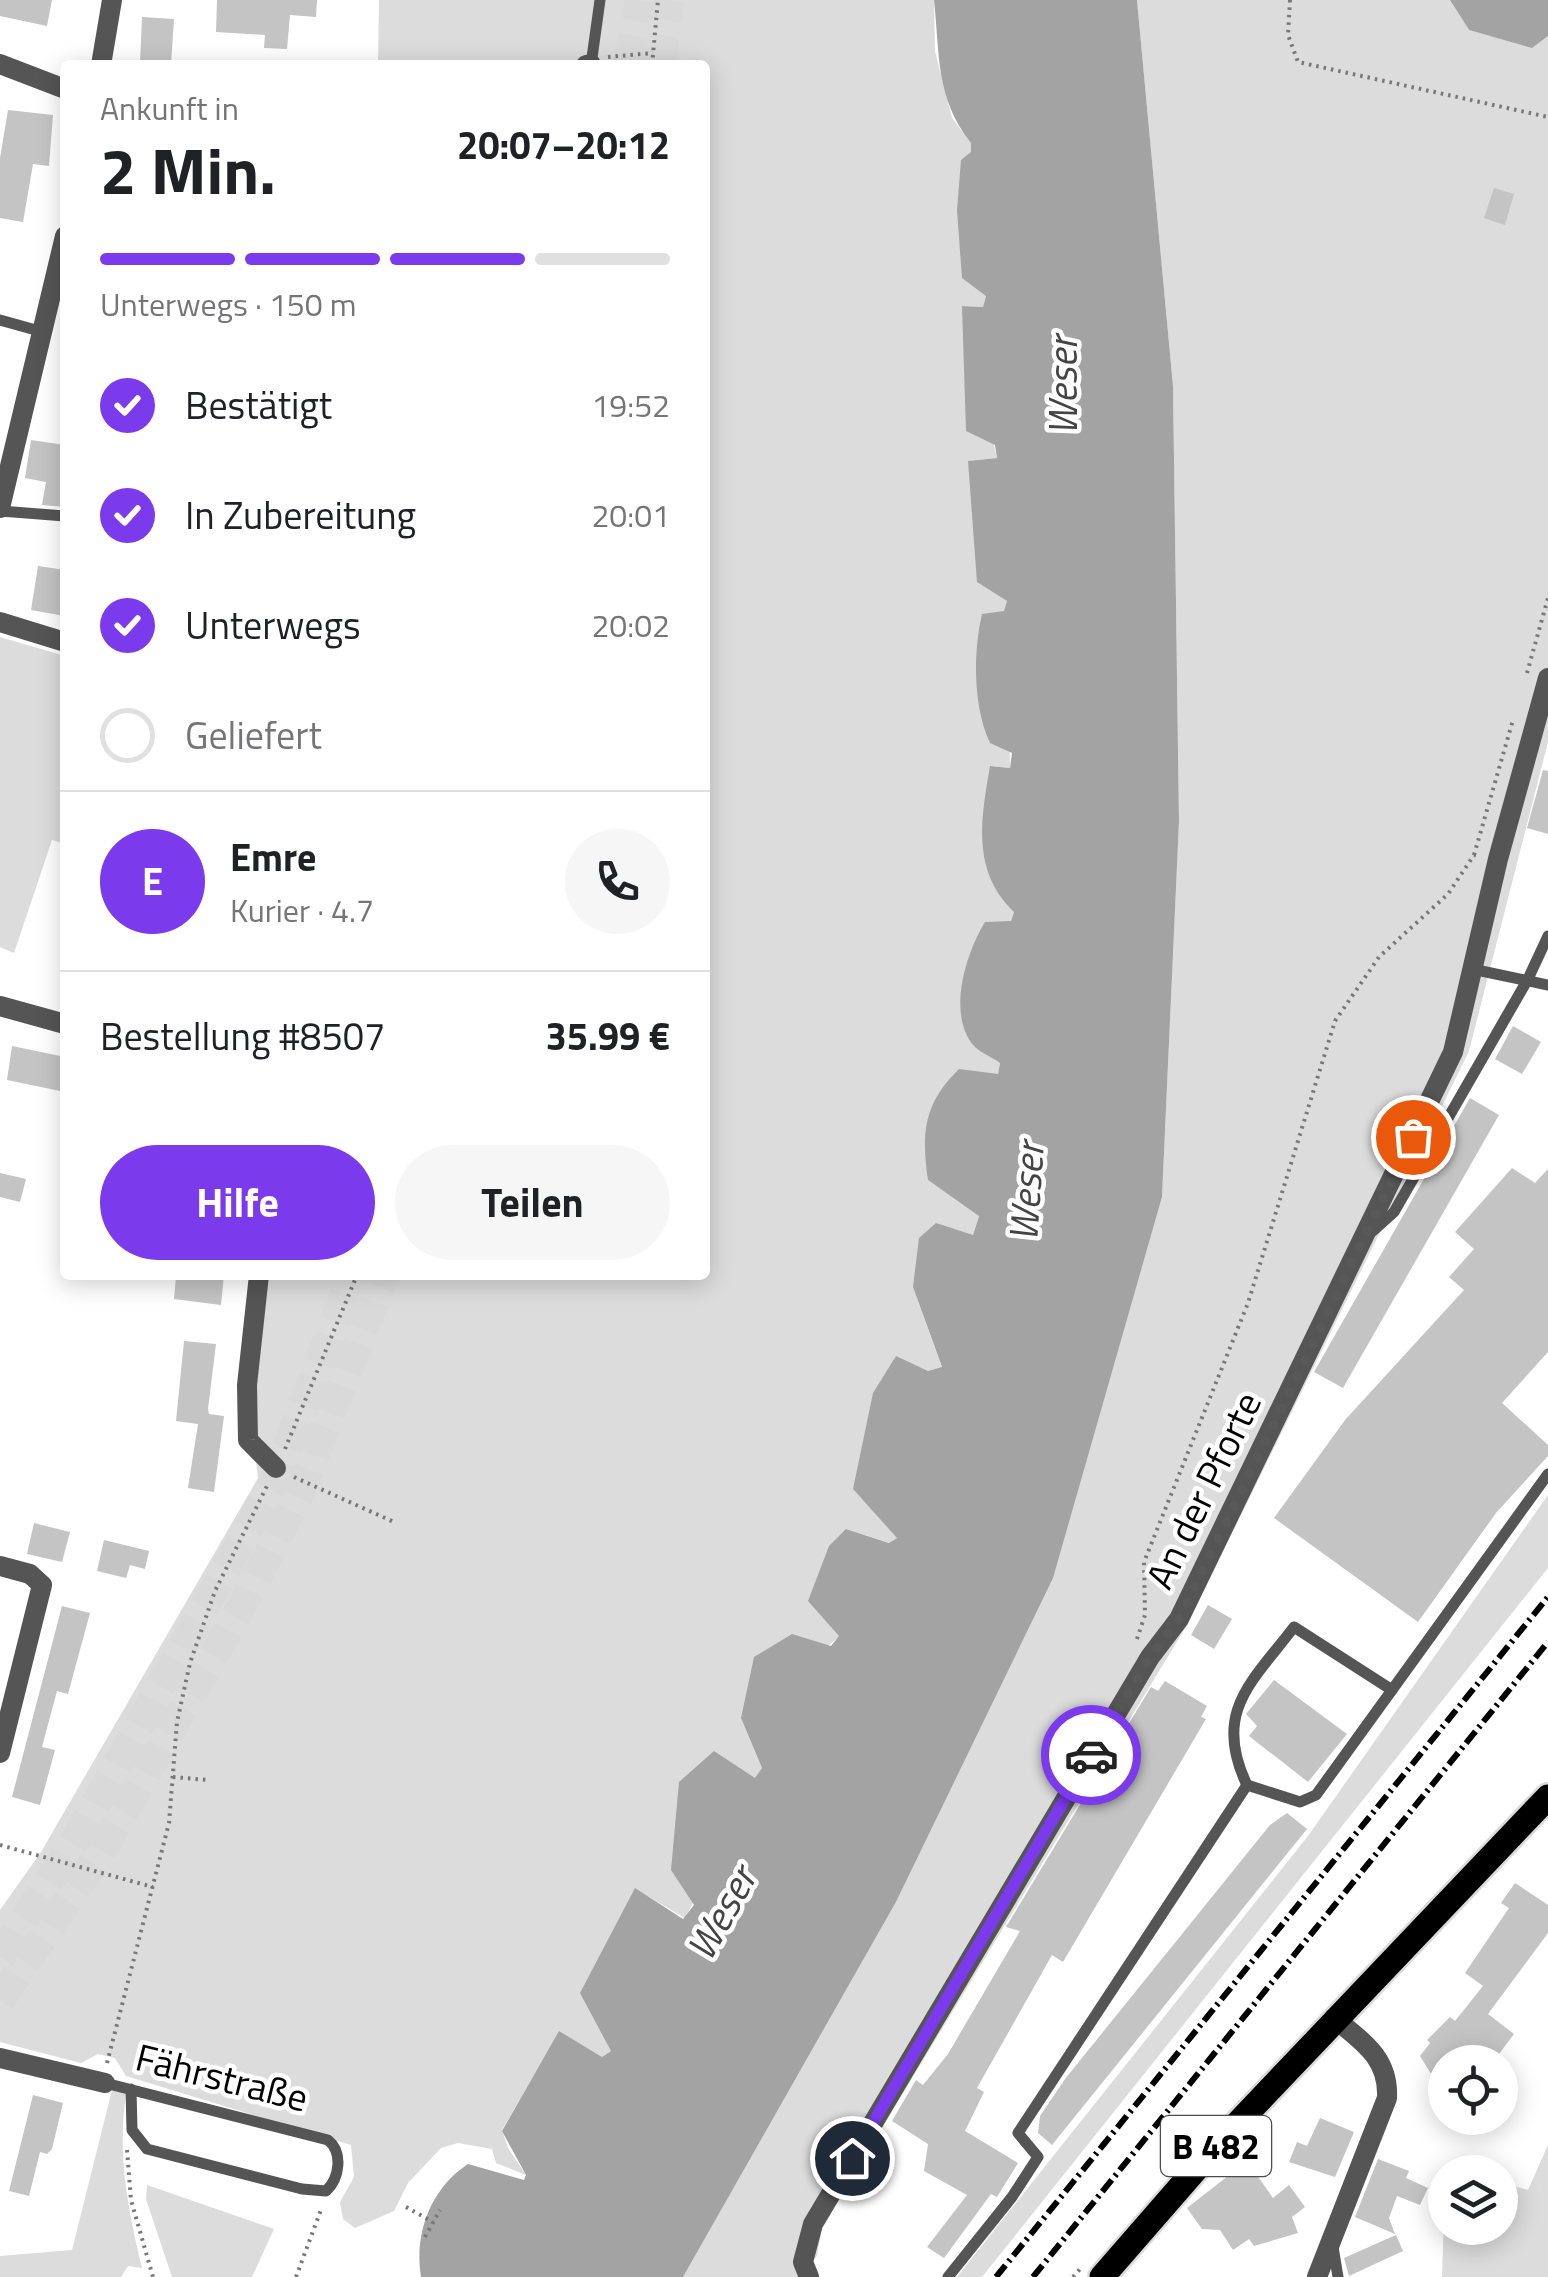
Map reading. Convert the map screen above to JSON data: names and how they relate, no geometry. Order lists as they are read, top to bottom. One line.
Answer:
{"streets":{"main road":["B 482"],"street":["An der Pforte","Fährstraße"]},"water":["Weser"],"page":{"heading":["2 Min.","Ankunft in","20:07–20:12"],"panel":["Emre","Kurier · 4.7","Bestellung #8507","35.99 €"],"bar":"Unterwegs · 150 m","list":[["Bestätigt","19:52"],["In Zubereitung","20:01"],["Unterwegs","20:02"],"Geliefert"],"round":"E","buttons":["Hilfe","Teilen"]}}
